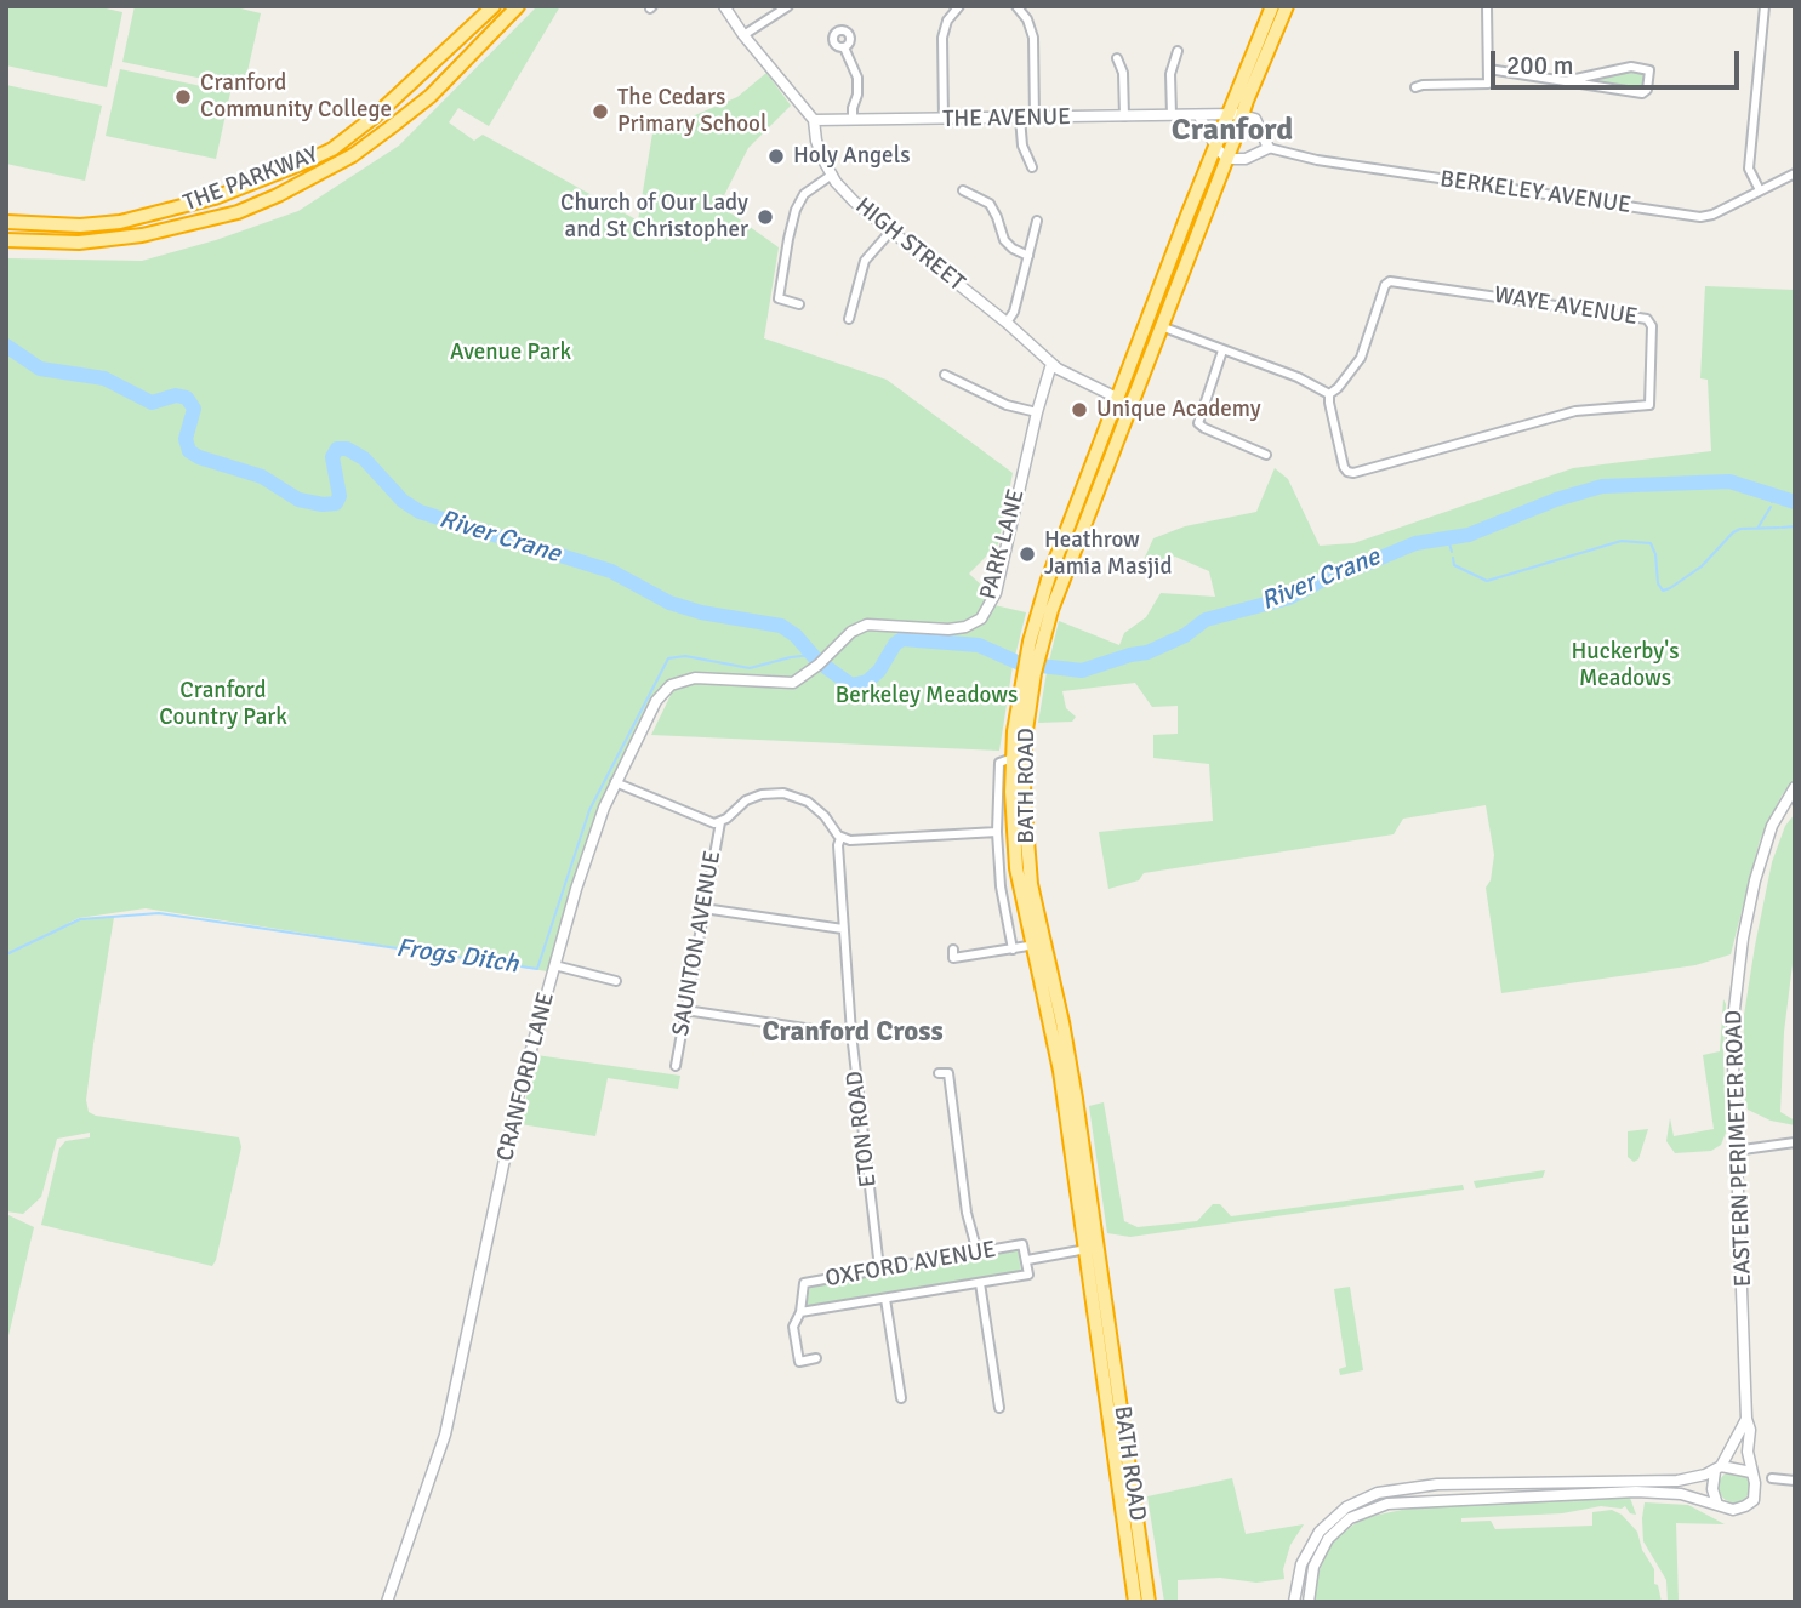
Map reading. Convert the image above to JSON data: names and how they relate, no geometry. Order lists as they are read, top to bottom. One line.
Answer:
{"streets":{"highway":["THE PARKWAY","BATH ROAD"],"street":["THE AVENUE","BERKELEY AVENUE","HIGH STREET","WAYE AVENUE","PARK LANE","SAUNTON AVENUE","CRANFORD LANE","ETON ROAD","EASTERN PERIMETER ROAD","OXFORD AVENUE"]},"crossings":[["THE AVENUE","HIGH STREET"],["THE AVENUE","BATH ROAD"],["HIGH STREET","PARK LANE"],["HIGH STREET","BATH ROAD"],["PARK LANE","CRANFORD LANE"],["BATH ROAD","OXFORD AVENUE"],["ETON ROAD","OXFORD AVENUE"]],"districts":["Cranford","Cranford Cross"],"water":["River Crane","Frogs Ditch"],"parks":["Avenue Park","Huckerby's Meadows","Cranford Country Park","Berkeley Meadows"],"places":["Cranford Community College","The Cedars Primary School","Holy Angels","Church of Our Lady and St Christopher","Unique Academy","Heathrow Jamia Masjid"],"scale_bar":"200 m"}
